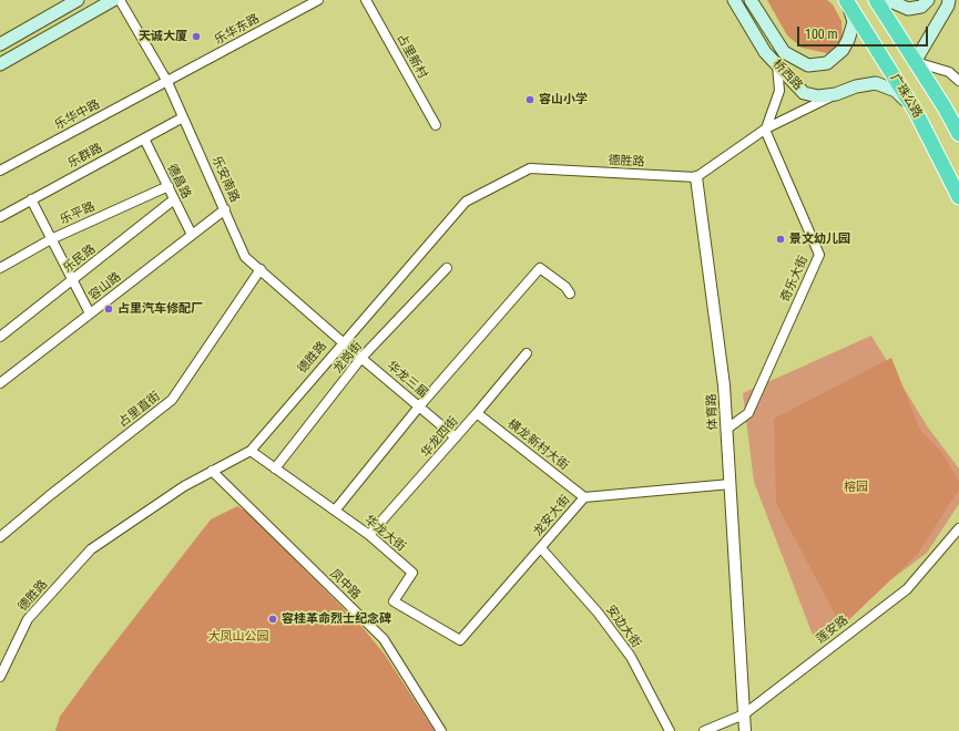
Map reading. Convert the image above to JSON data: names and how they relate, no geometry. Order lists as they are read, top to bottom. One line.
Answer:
{"streets":{"highway":["广珠公路"],"main road":["桥西路"],"street":["乐华东路","占里新村","乐华中路","乐群路","德胜路","乐安南路","德昌路","乐平路","乐民路","奇乐大街","容山路","龙岗街","华龙三届","占里直街","体育路","华龙四街","横龙新村大街","龙安大街","华龙大街","凤中路","安边大街","莲安路"]},"crossings":[["乐华东路","乐华中路"],["乐华东路","乐安南路"],["桥西路","广珠公路"],["乐华中路","乐安南路"],["乐群路","乐安南路"],["乐群路","德昌路"],["德胜路","乐安南路"],["德胜路","华龙三届"],["德胜路","体育路"],["德胜路","华龙大街"],["德胜路","凤中路"],["乐安南路","容山路"],["乐安南路","华龙三届"],["乐安南路","占里直街"],["德昌路","乐平路"],["德昌路","乐民路"],["德昌路","容山路"],["奇乐大街","体育路"],["龙岗街","华龙三届"],["龙岗街","华龙大街"],["华龙三届","华龙四街"],["体育路","龙安大街"],["体育路","莲安路"],["华龙四街","横龙新村大街"],["华龙四街","华龙大街"],["横龙新村大街","龙安大街"],["龙安大街","华龙大街"],["龙安大街","安边大街"]],"parks":["榕园","大凤山公园"],"places":["天诚大厦","容山小学","景文幼儿园","占里汽车修配厂","容桂革命烈士纪念碑"],"scale_bar":"100 m"}
